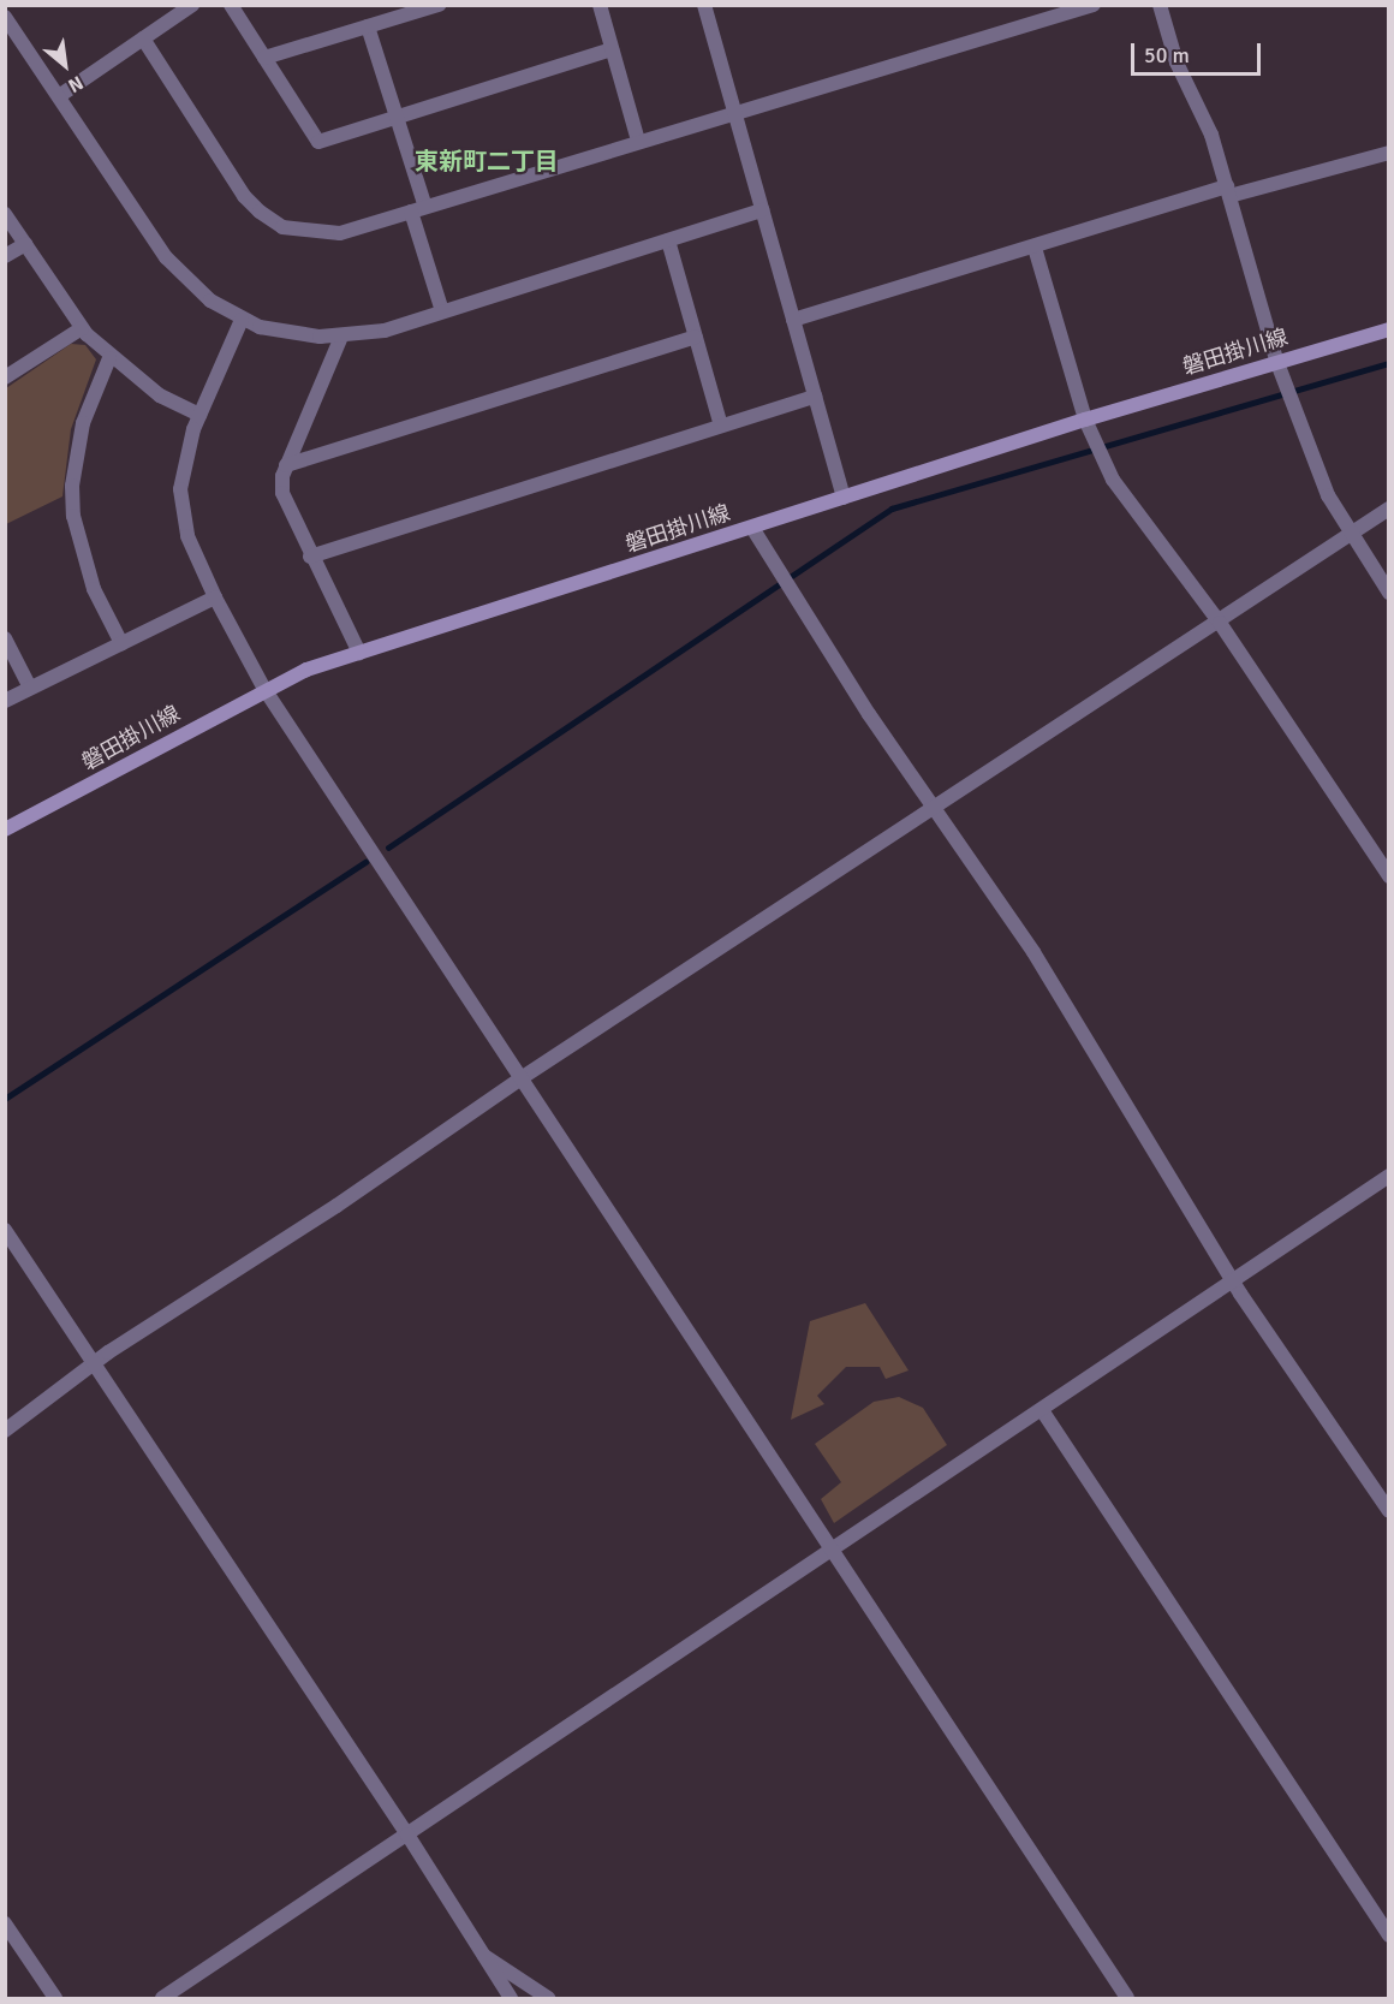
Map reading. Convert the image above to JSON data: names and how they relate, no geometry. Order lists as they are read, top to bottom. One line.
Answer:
{"streets":{"main road":["磐田掛川線"]},"districts":["東新町二丁目"],"scale_bar":"50 m","north":"bottom right"}
